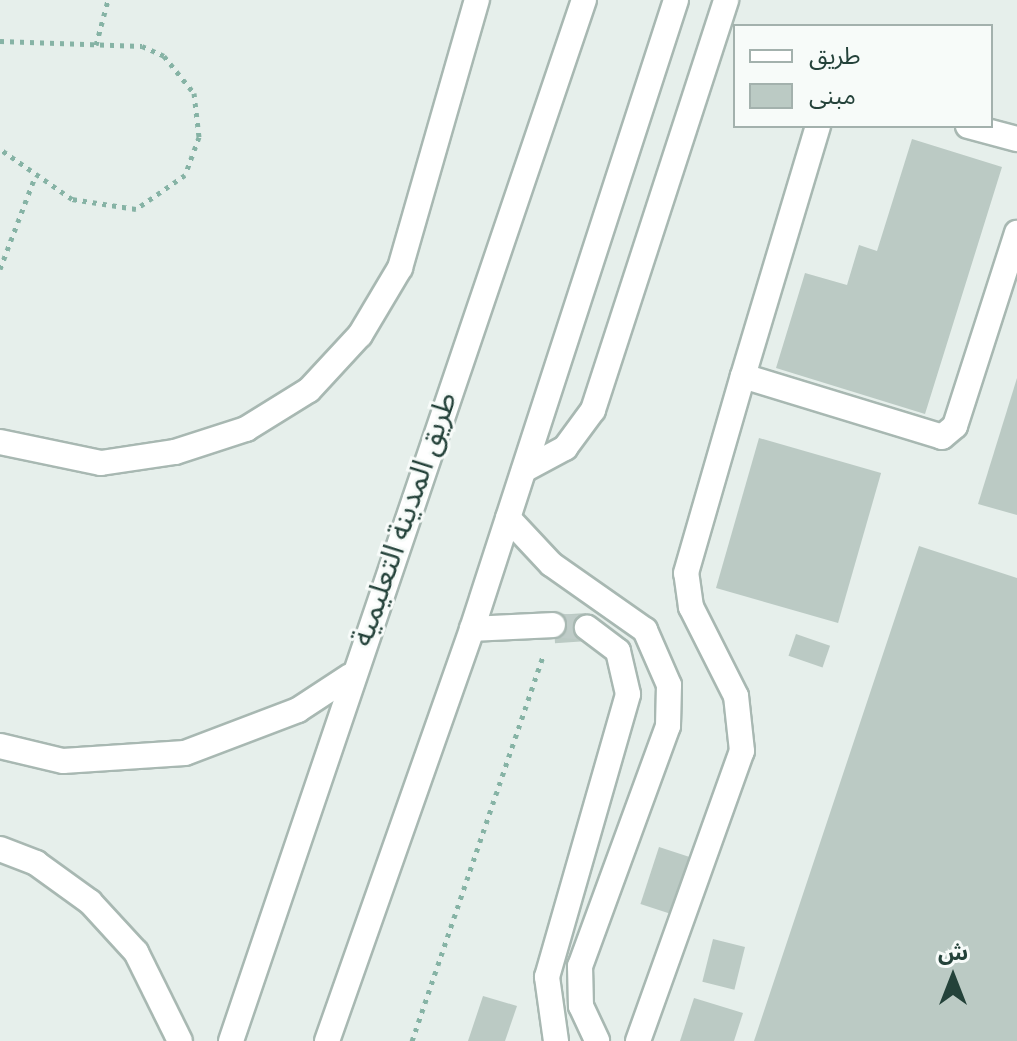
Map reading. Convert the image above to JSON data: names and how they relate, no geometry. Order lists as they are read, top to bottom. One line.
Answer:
{"streets":{"street":["طريق المدينة التعليمية"]},"legend":["طريق","مبنى"],"north":"top"}
